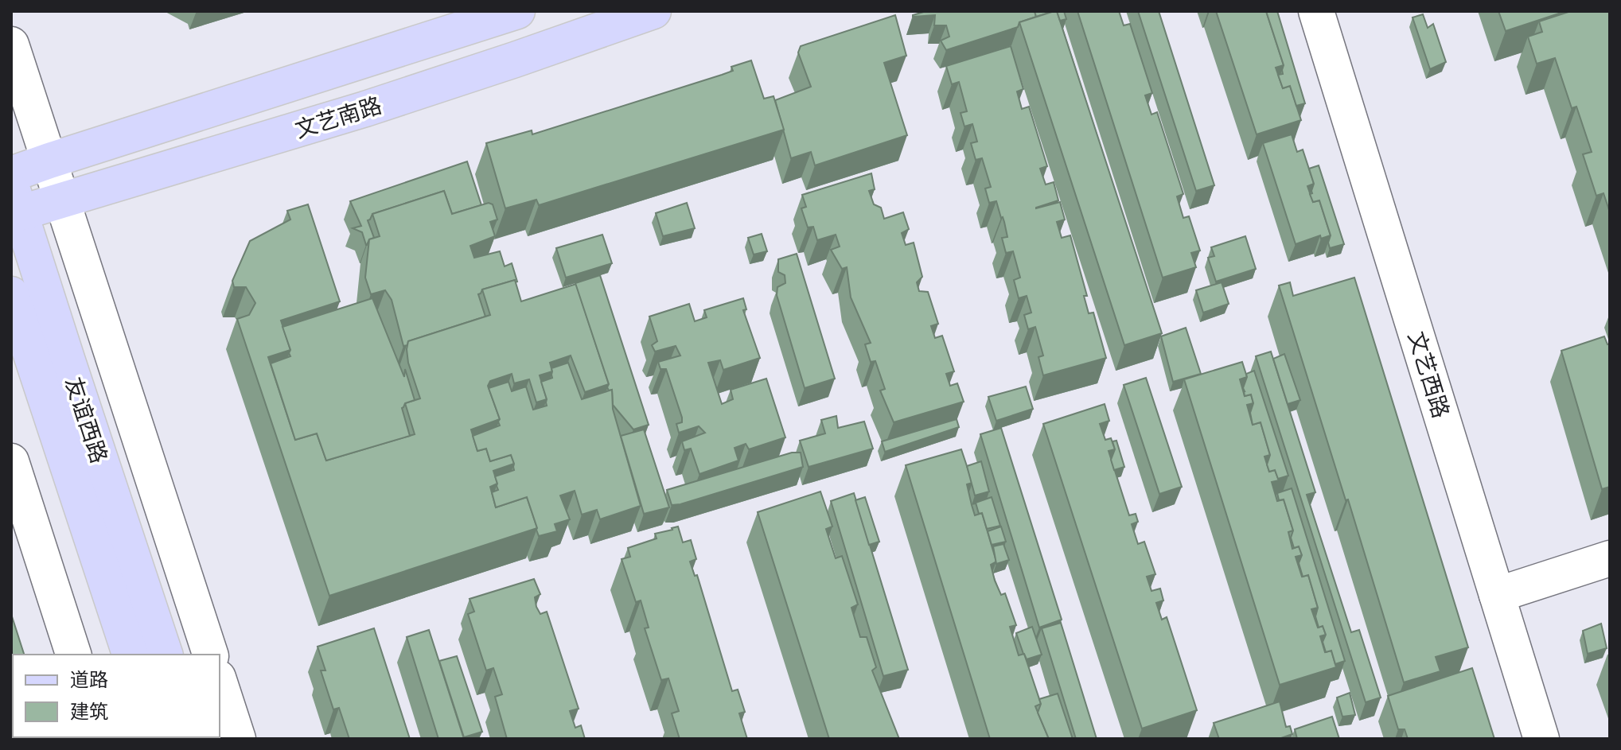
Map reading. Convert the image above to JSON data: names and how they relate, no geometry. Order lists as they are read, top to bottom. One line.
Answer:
{"streets":{"main road":["文艺南路","友谊西路"],"street":["文艺西路"]},"crossings":[["文艺南路","友谊西路"]],"legend":["道路","建筑"]}
